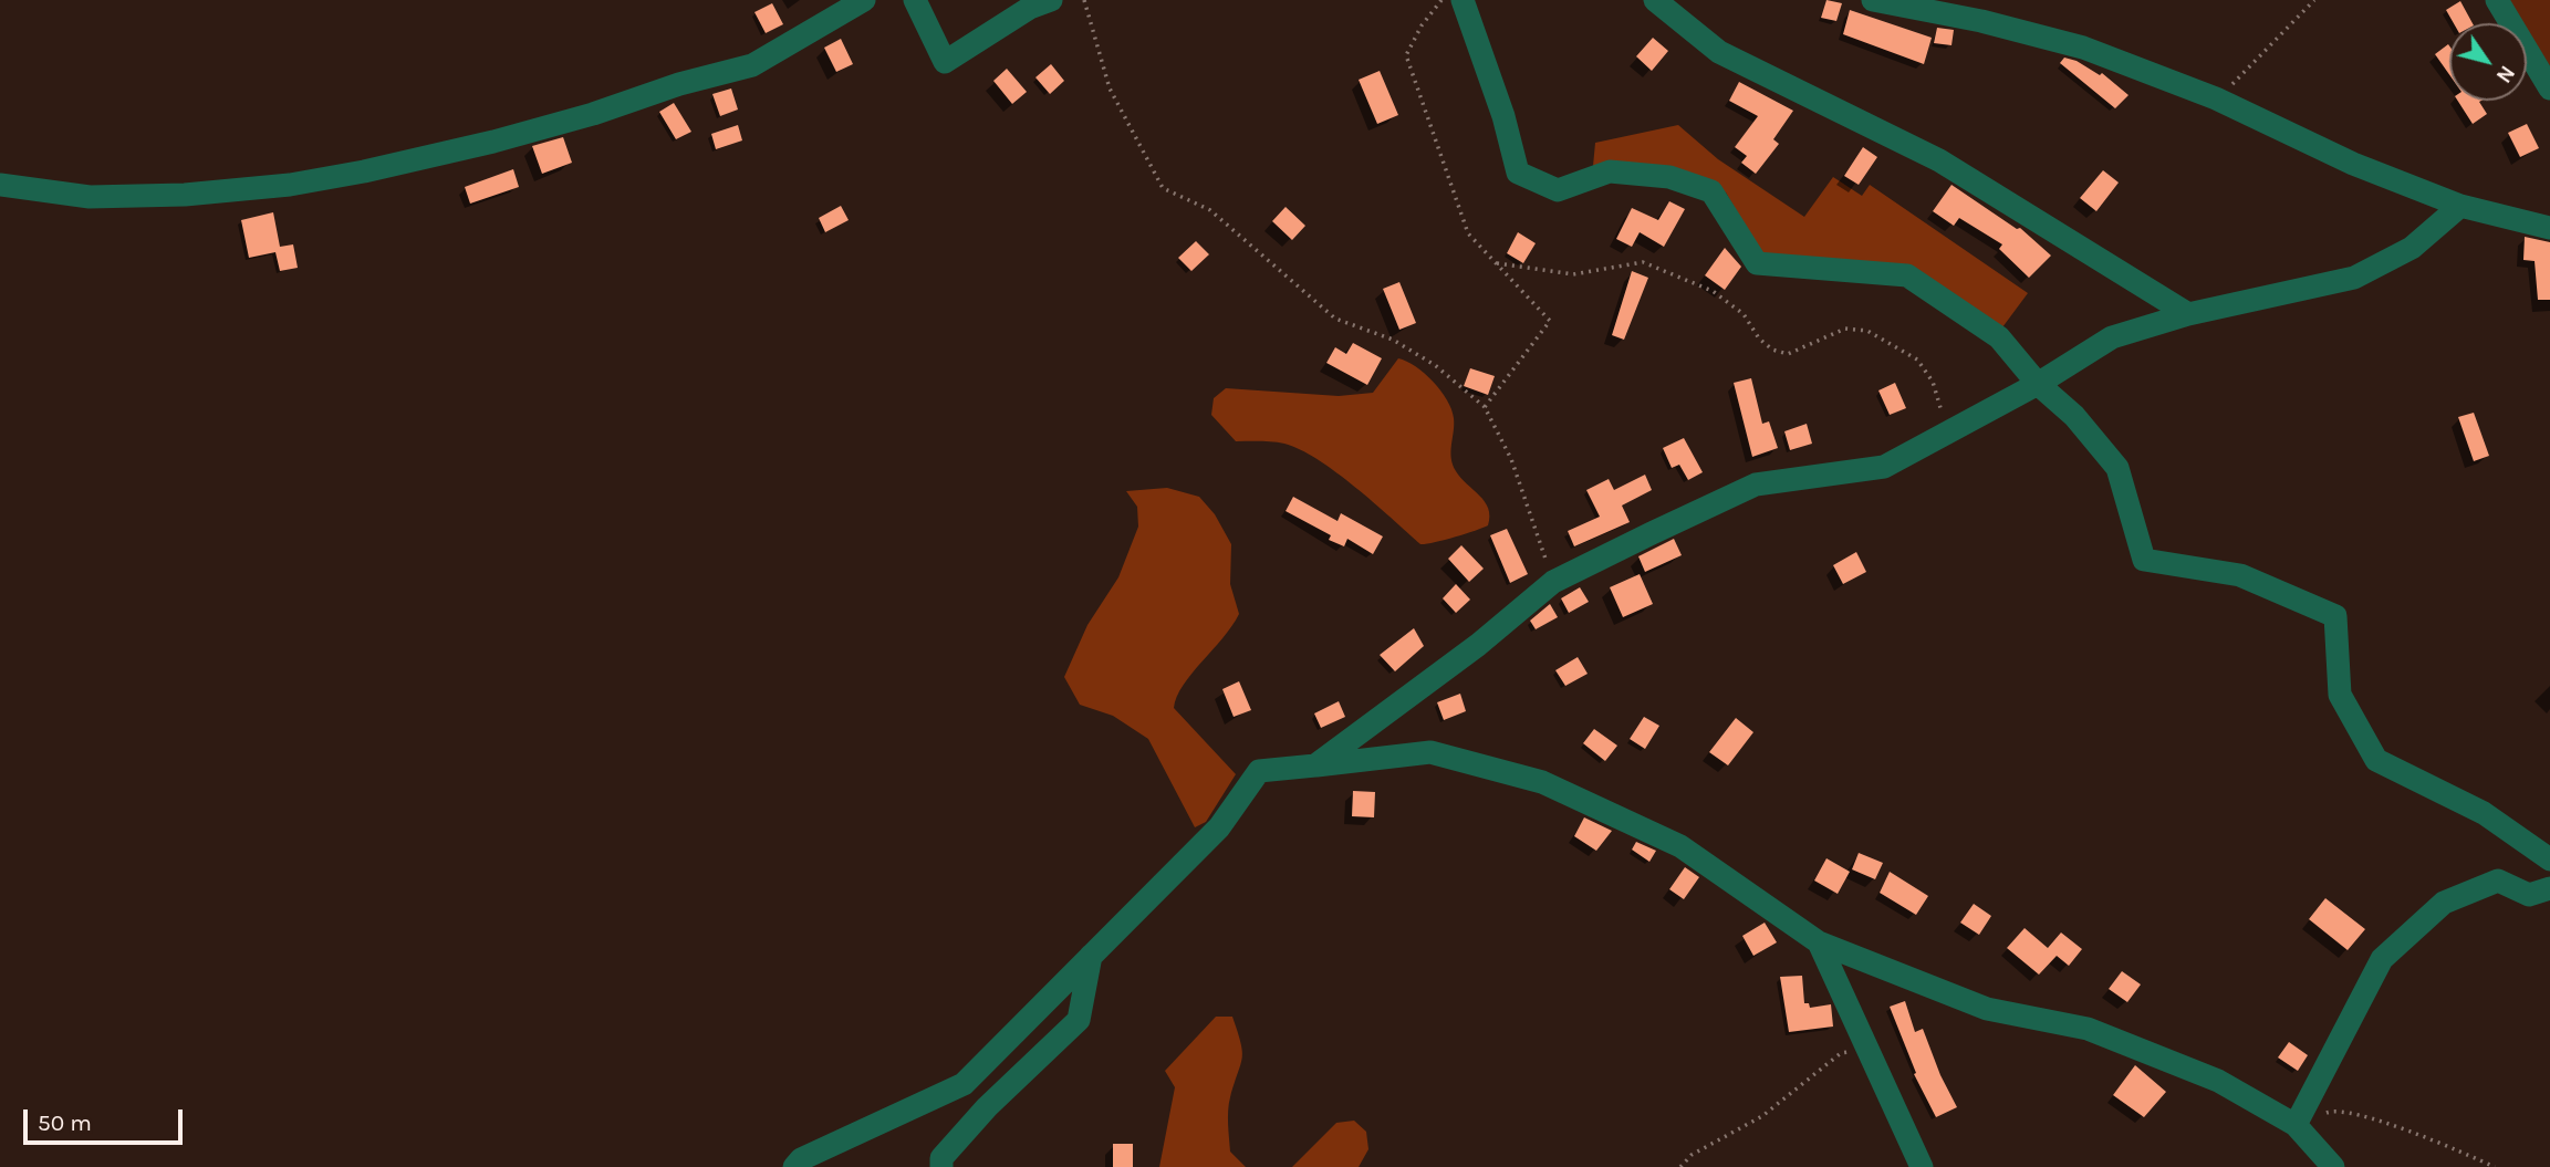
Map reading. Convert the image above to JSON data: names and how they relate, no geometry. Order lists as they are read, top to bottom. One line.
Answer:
{"scale_bar":"50 m","north":"bottom right"}
